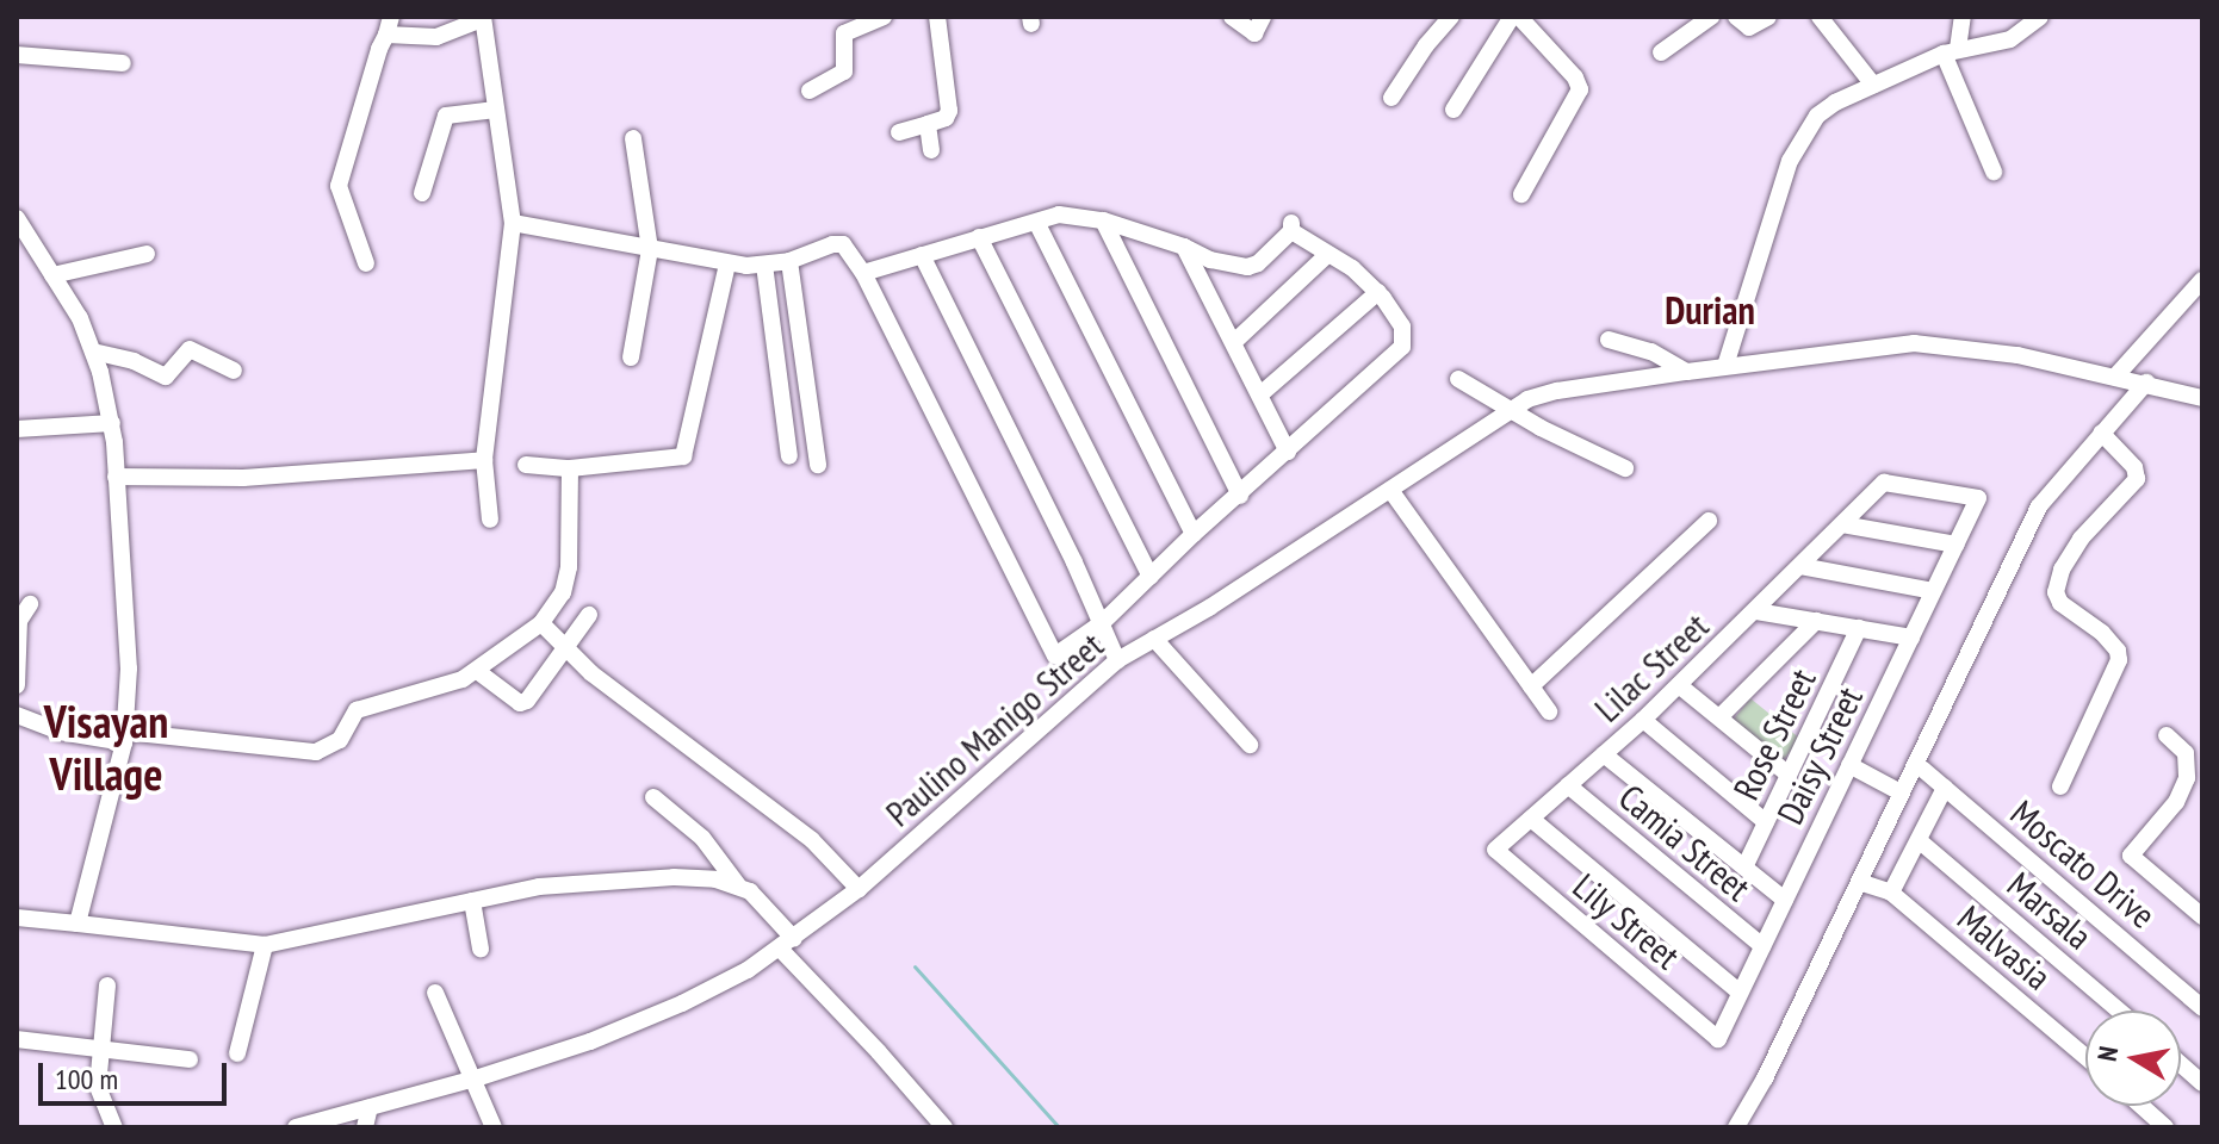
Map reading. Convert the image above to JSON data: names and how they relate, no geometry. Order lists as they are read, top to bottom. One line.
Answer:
{"streets":{"street":["Lilac Street","Paulino Manigo Street","Rose Street","Daisy Street","Camia Street","Moscato Drive","Marsala","Lily Street","Malvasia"]},"crossings":[["Lilac Street","Daisy Street"],["Lilac Street","Camia Street"],["Lilac Street","Lily Street"],["Daisy Street","Camia Street"],["Daisy Street","Lily Street"]],"districts":["Durian","Visayan Village"],"scale_bar":"100 m","north":"left"}
